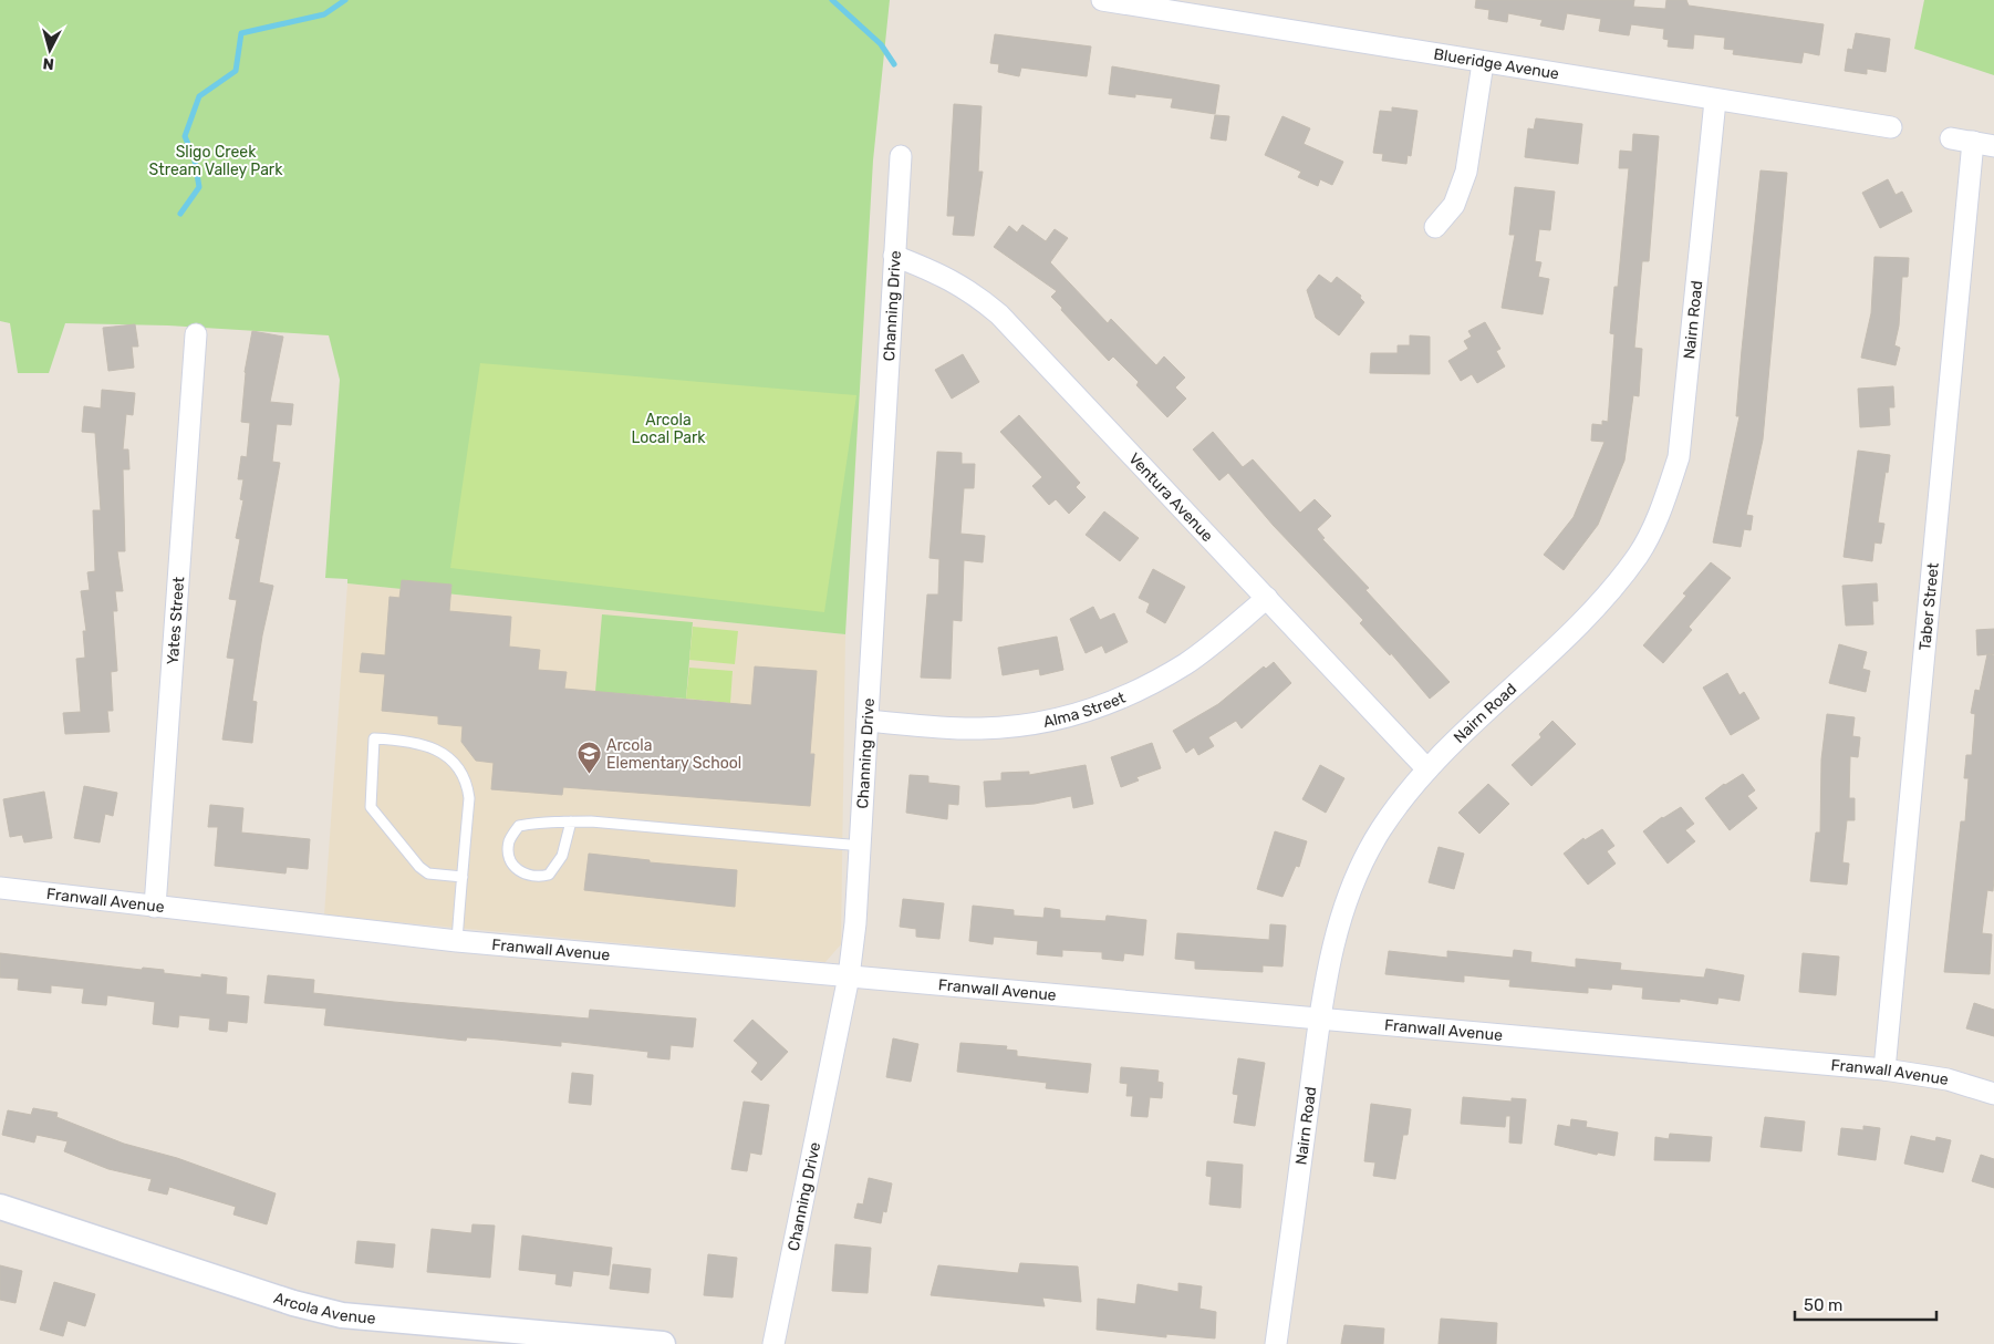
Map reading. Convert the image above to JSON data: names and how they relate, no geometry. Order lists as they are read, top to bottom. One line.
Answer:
{"streets":{"street":["Blueridge Avenue","Channing Drive","Nairn Road","Ventura Avenue","Taber Street","Yates Street","Alma Street","Franwall Avenue","Arcola Avenue"]},"crossings":[["Blueridge Avenue","Nairn Road"],["Channing Drive","Ventura Avenue"],["Channing Drive","Alma Street"],["Channing Drive","Franwall Avenue"],["Nairn Road","Ventura Avenue"],["Nairn Road","Franwall Avenue"],["Ventura Avenue","Alma Street"],["Taber Street","Franwall Avenue"],["Yates Street","Franwall Avenue"]],"parks":["Sligo Creek Stream Valley Park","Arcola Local Park"],"places":{"school or university":["Arcola Elementary School"]},"scale_bar":"50 m","north":"bottom"}
